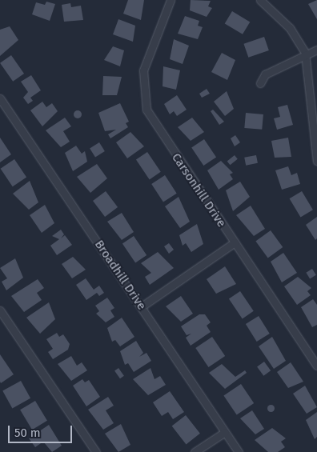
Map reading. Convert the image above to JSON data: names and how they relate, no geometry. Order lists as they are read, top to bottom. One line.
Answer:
{"streets":{"street":["Carsonhill Drive","Broadhill Drive"]},"scale_bar":"50 m"}
